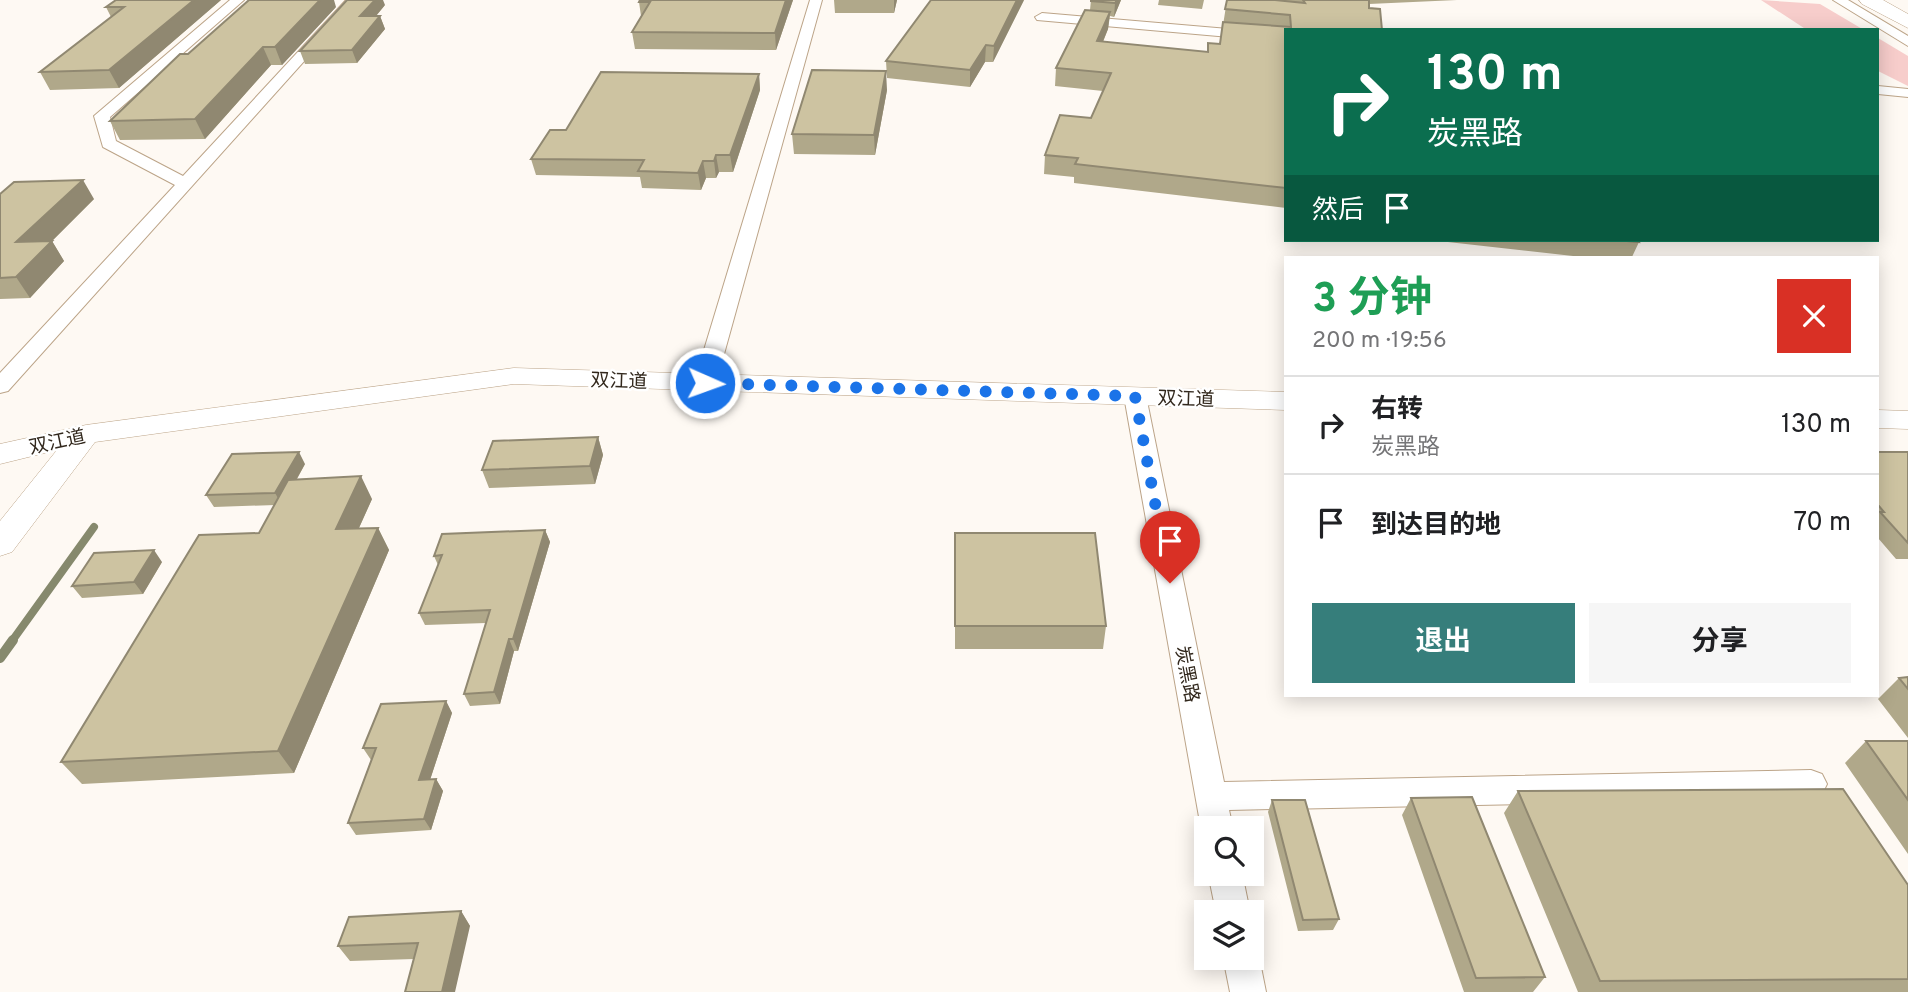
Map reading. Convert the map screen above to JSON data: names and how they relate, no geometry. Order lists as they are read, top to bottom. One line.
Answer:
{"streets":{"main road":["双江道"],"street":["炭黑路"]},"crossings":[["双江道","炭黑路"]],"page":{"turn":["130 m","炭黑路"],"then":"然后","heading":["3 分钟","200 m · 19:56"],"list":[{"name":"右转","note":"炭黑路","value":"130 m"},{"name":"到达目的地","value":"70 m"}],"buttons":["退出","分享"]}}
